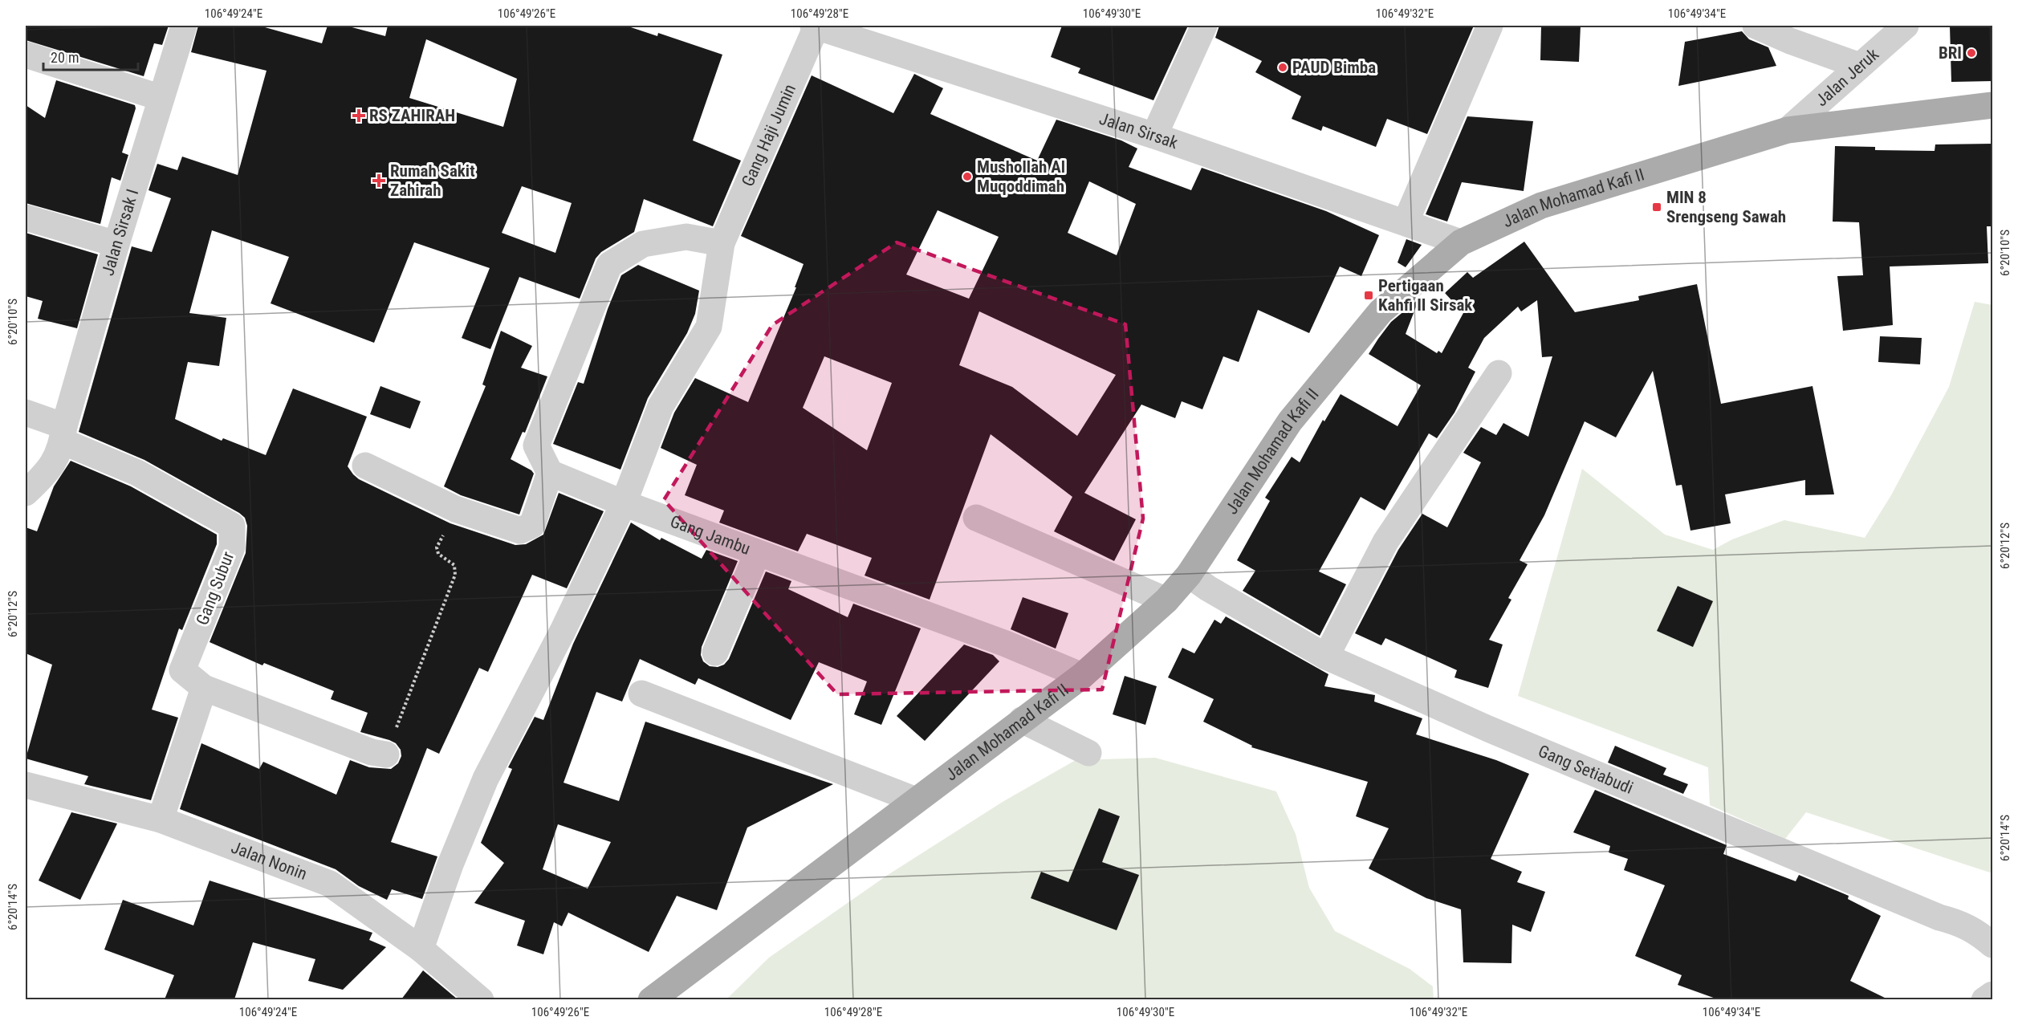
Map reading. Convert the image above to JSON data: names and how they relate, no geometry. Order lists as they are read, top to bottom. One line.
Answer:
{"streets":{"main road":["Jalan Mohamad Kafi II"],"street":["Jalan Jeruk","Jalan Sirsak","Gang Haji Jumin","Jalan Sirsak I","Gang Jambu","Gang Subur","Gang Setiabudi","Jalan Nonin"]},"crossings":[["Jalan Jeruk","Jalan Mohamad Kafi II"],["Jalan Sirsak","Gang Haji Jumin"],["Jalan Sirsak","Jalan Mohamad Kafi II"],["Gang Haji Jumin","Gang Jambu"],["Gang Haji Jumin","Jalan Nonin"],["Jalan Mohamad Kafi II","Gang Jambu"],["Jalan Mohamad Kafi II","Gang Setiabudi"],["Jalan Sirsak I","Gang Subur"]],"places":{"other":["BRI","PAUD Bimba","Mushollah Al Muqoddimah"],"health":["RS ZAHIRAH","Rumah Sakit Zahirah"],"transit":["MIN 8 Srengseng Sawah","Pertigaan Kahfi II Sirsak"]},"scale_bar":"20 m","coordinates":["106°49'24\"E","106°49'26\"E","106°49'28\"E","106°49'30\"E","106°49'32\"E","106°49'34\"E","6°20'10\"S","6°20'12\"S","6°20'14\"S"]}
